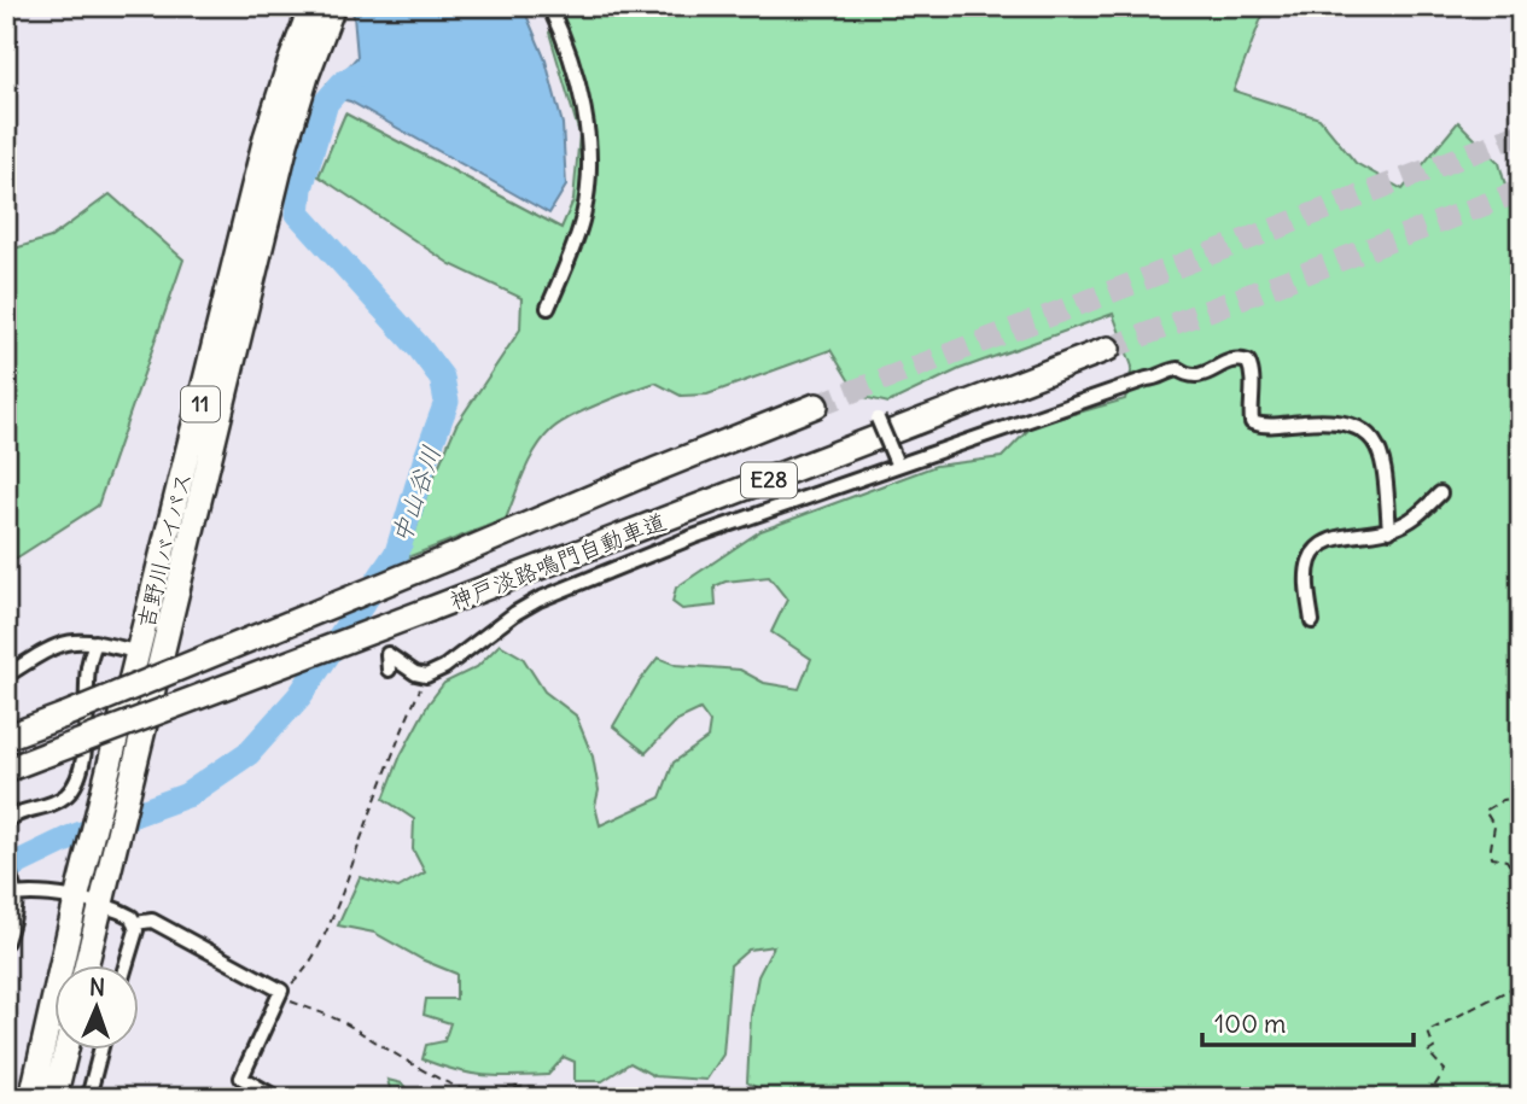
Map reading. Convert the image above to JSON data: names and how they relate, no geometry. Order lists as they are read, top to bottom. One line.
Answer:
{"streets":{"highway":["11","E28","吉野川バイパス","神戸淡路鳴門自動車道"]},"water":["中山谷川"],"scale_bar":"100 m","north":"top"}
